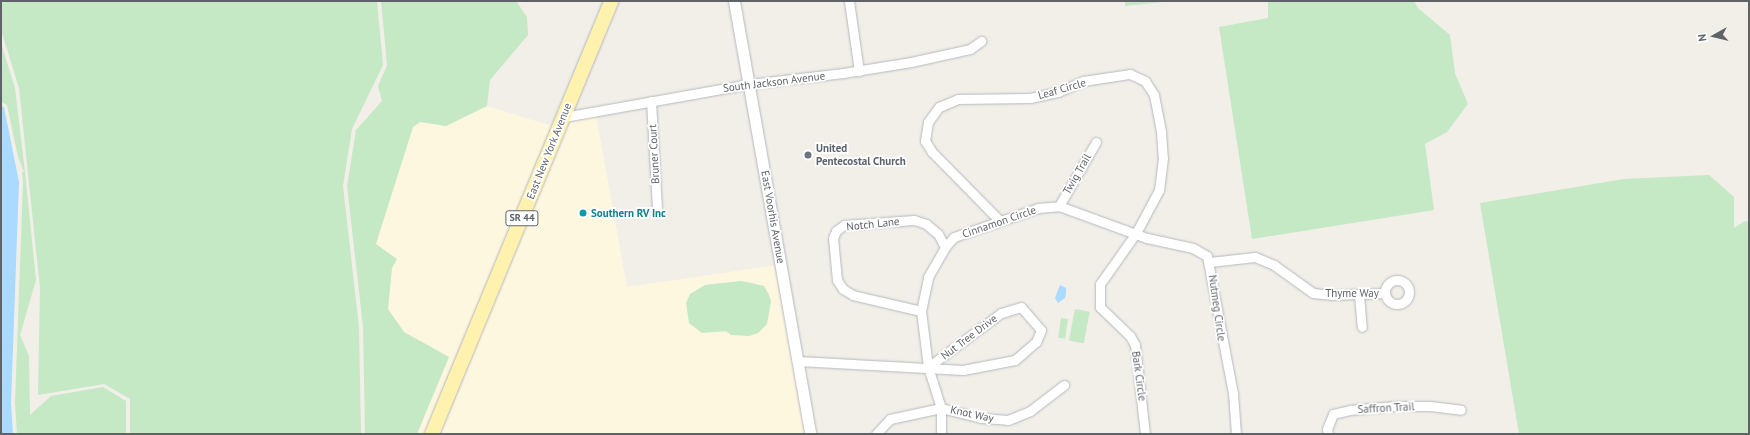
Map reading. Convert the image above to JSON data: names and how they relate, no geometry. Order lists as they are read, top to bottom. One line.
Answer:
{"streets":{"main road":["East New York Avenue","SR 44"],"street":["South Jackson Avenue","Leaf Circle","Bruner Court","Twig Trail","East Voorhis Avenue","Cinnamon Circle","Notch Lane","Thyme Way","Nutmeg Circle","Nut Tree Drive","Bark Circle","Saffron Trail","Knot Way"]},"crossings":[["South Jackson Avenue","East New York Avenue"],["South Jackson Avenue","Bruner Court"],["South Jackson Avenue","East Voorhis Avenue"],["Leaf Circle","Cinnamon Circle"],["Leaf Circle","Nutmeg Circle"],["Leaf Circle","Bark Circle"],["Twig Trail","Cinnamon Circle"],["East Voorhis Avenue","Nut Tree Drive"],["Cinnamon Circle","Notch Lane"],["Cinnamon Circle","Nut Tree Drive"],["Cinnamon Circle","Knot Way"],["Thyme Way","Nutmeg Circle"],["Nutmeg Circle","Bark Circle"]],"places":["United Pentecostal Church","Southern RV Inc"],"north":"left"}
